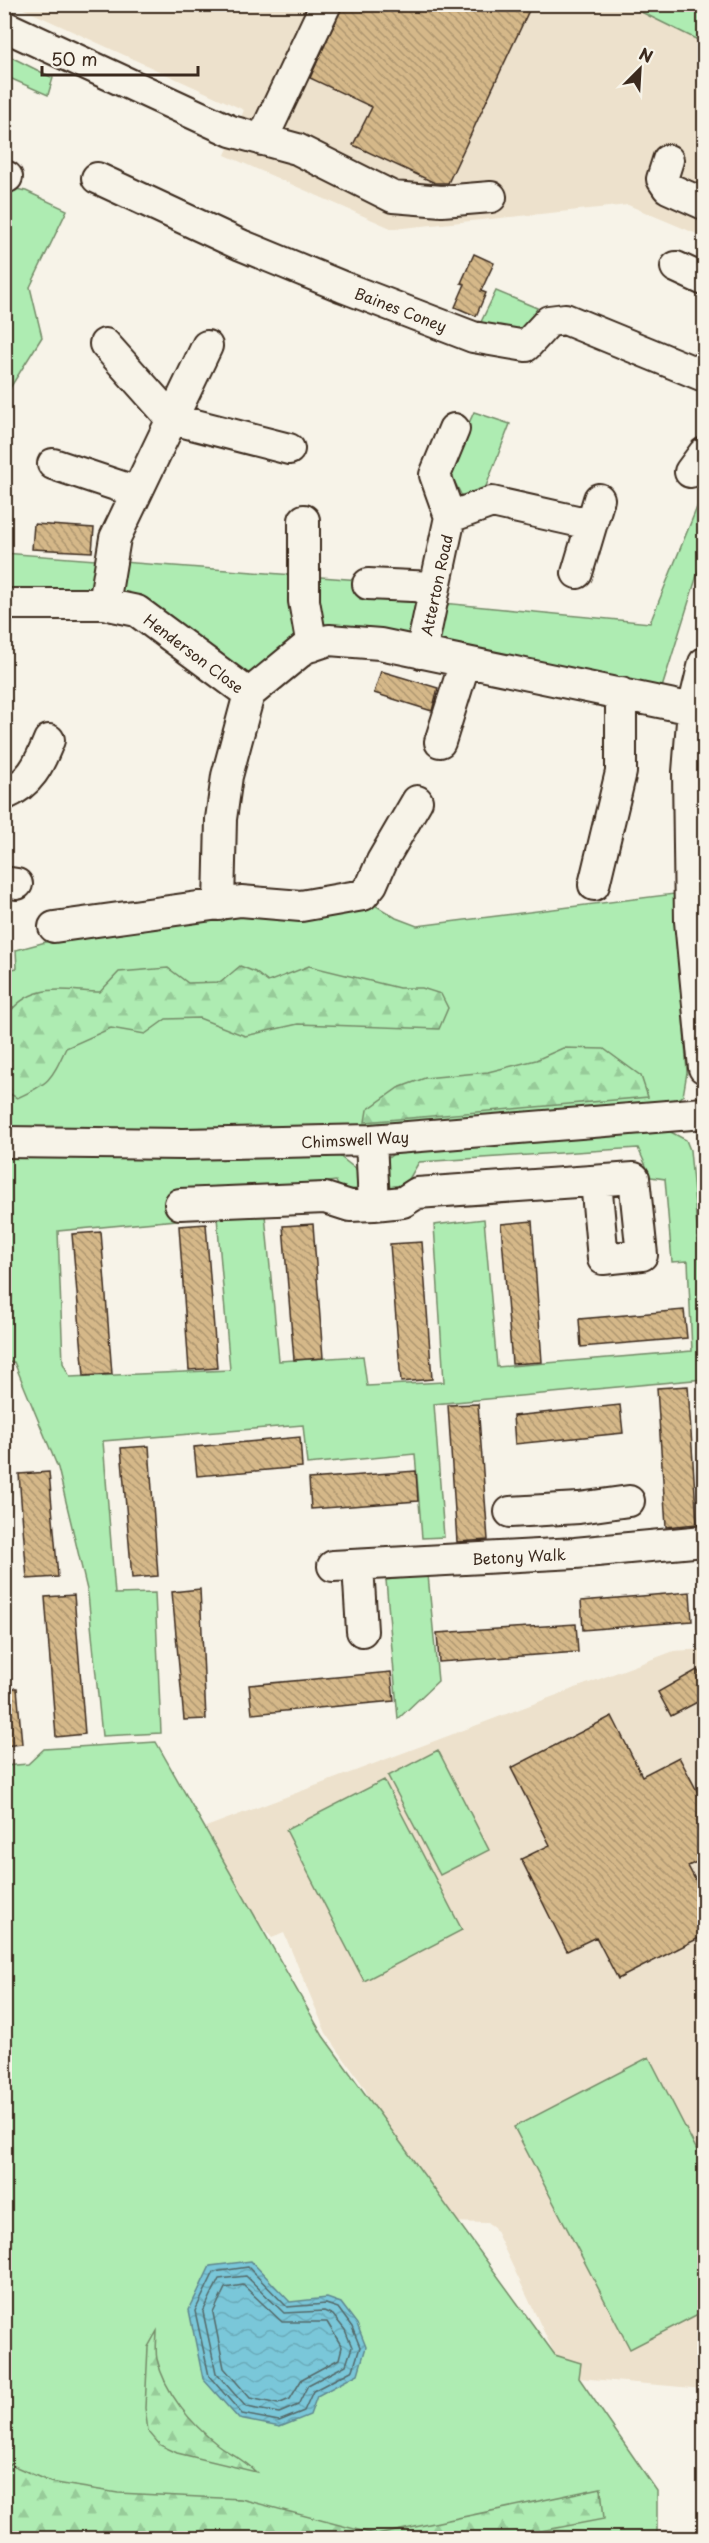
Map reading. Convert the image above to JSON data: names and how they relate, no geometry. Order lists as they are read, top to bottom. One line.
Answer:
{"streets":{"street":["Baines Coney","Atterton Road","Henderson Close","Chimswell Way","Betony Walk"]},"crossings":[["Atterton Road","Henderson Close"]],"scale_bar":"50 m","north":"top right"}
